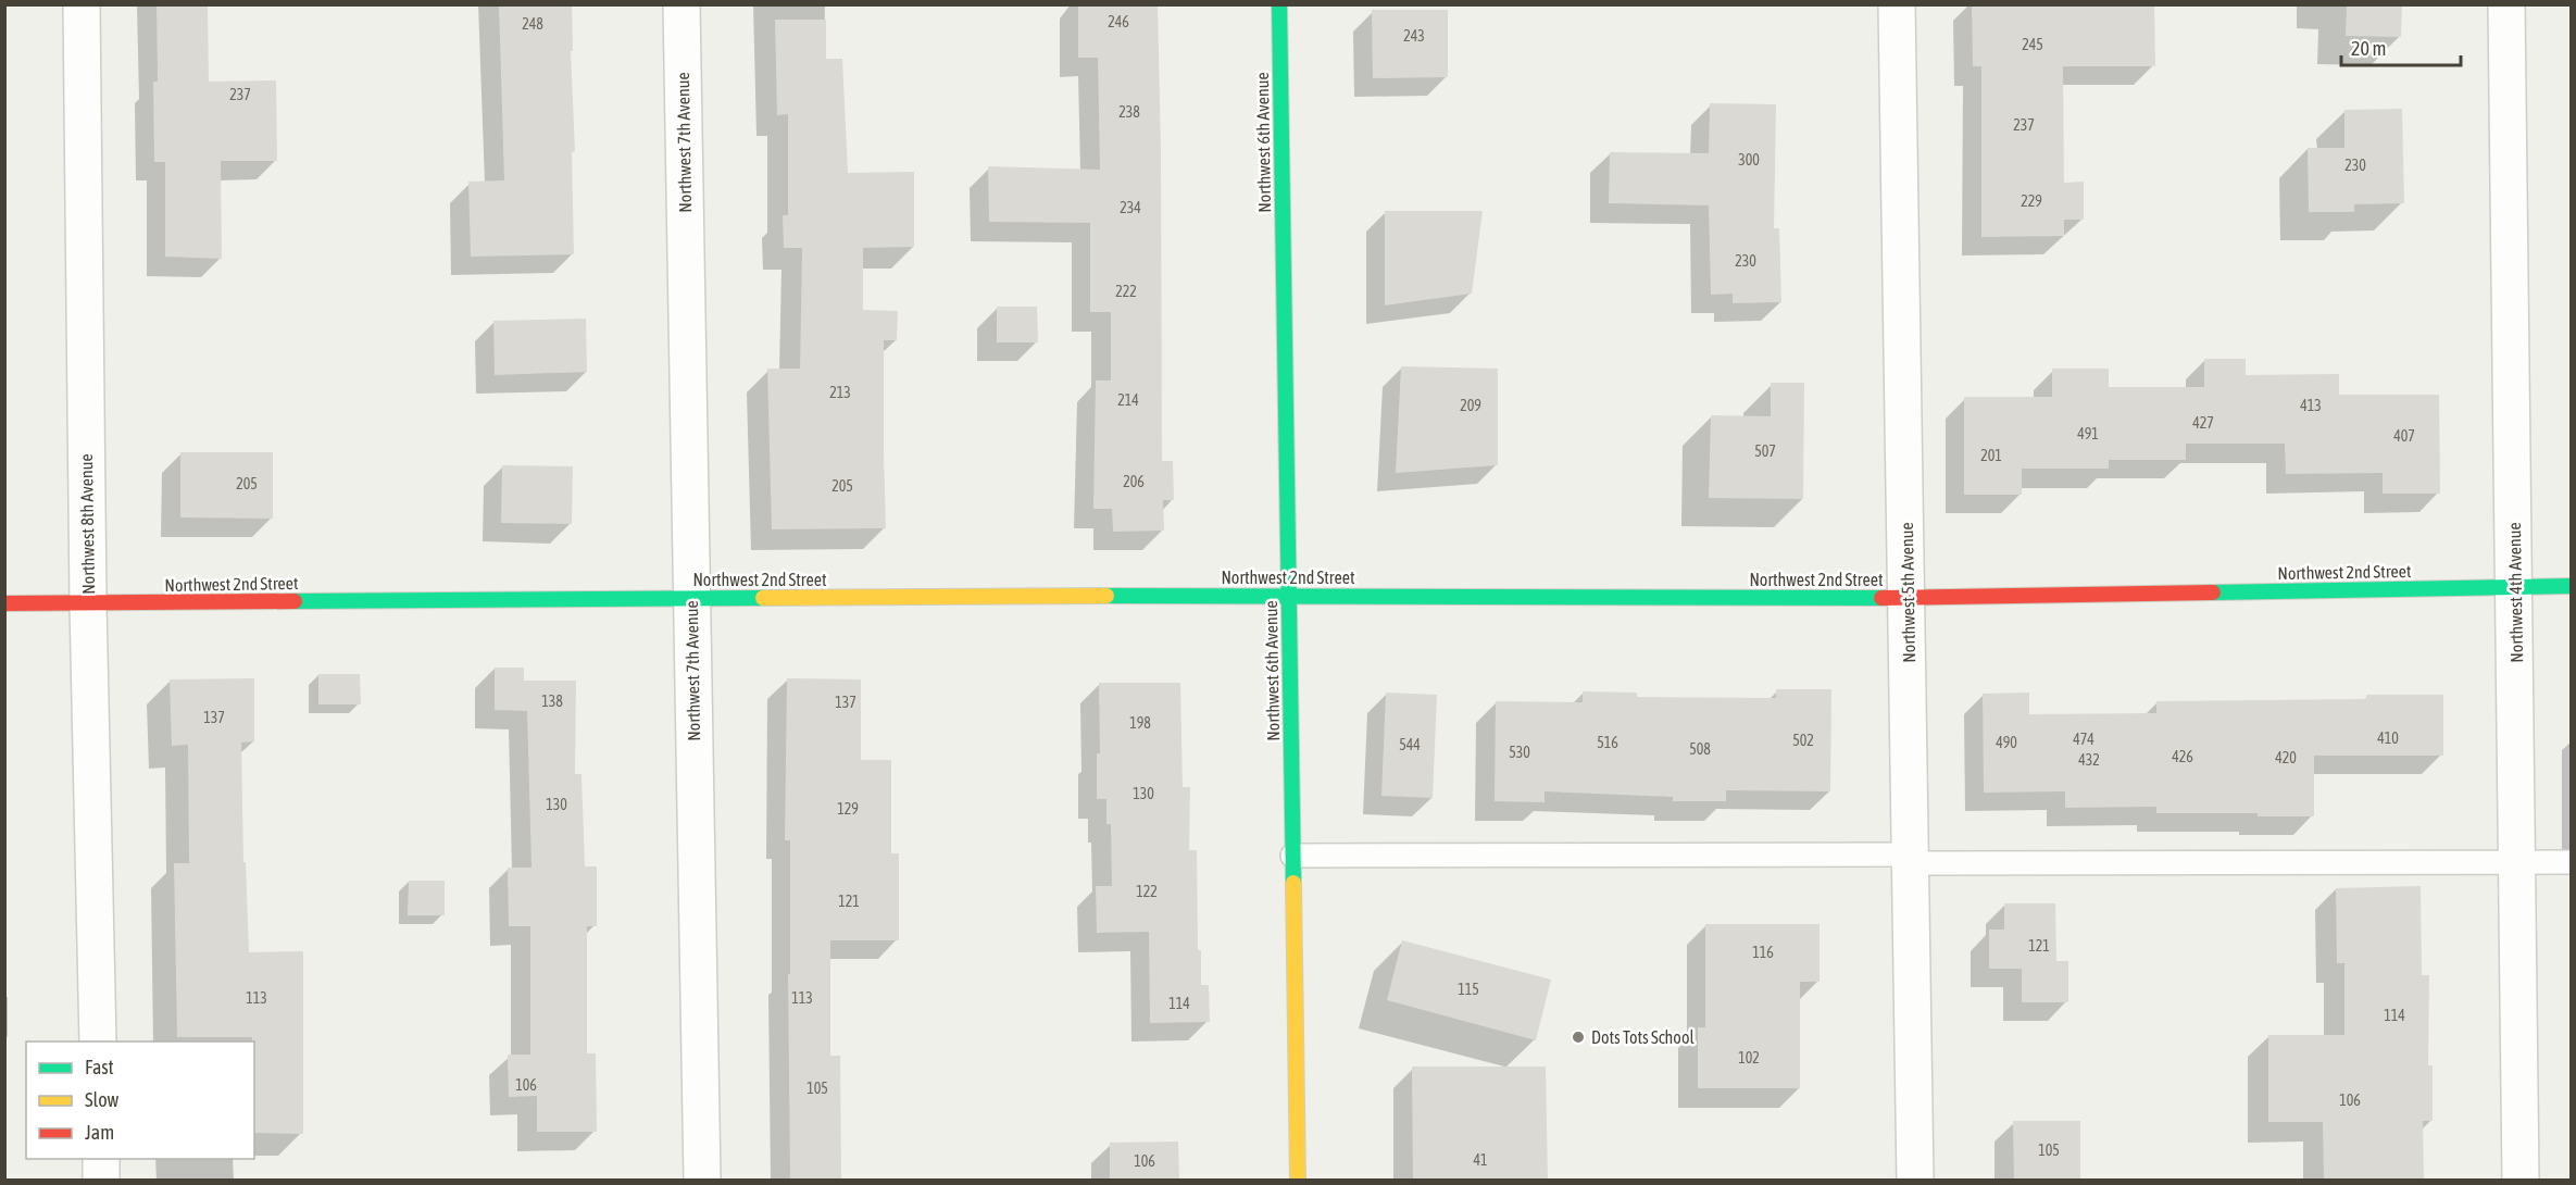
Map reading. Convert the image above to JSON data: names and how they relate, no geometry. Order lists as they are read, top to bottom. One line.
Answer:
{"streets":{"street":["Northwest 7th Avenue","Northwest 6th Avenue","Northwest 8th Avenue","Northwest 2nd Street","Northwest 5th Avenue","Northwest 4th Avenue"]},"crossings":[["Northwest 7th Avenue","Northwest 2nd Street"],["Northwest 6th Avenue","Northwest 2nd Street"],["Northwest 8th Avenue","Northwest 2nd Street"],["Northwest 2nd Street","Northwest 5th Avenue"],["Northwest 2nd Street","Northwest 4th Avenue"]],"places":["Dots Tots School"],"house_numbers":["246","248","243","245","237","238","237","300","230","229","234","230","222","213","214","209","413","427","491","407","507","201","206","205","205","138","137","137","198","410","474","502","516","490","544","508","530","426","420","432","130","130","129","122","121","121","116","115","113","113","114","114","102","106","105","106","105","41","106"],"legend":["Fast","Slow","Jam"],"scale_bar":"20 m"}
